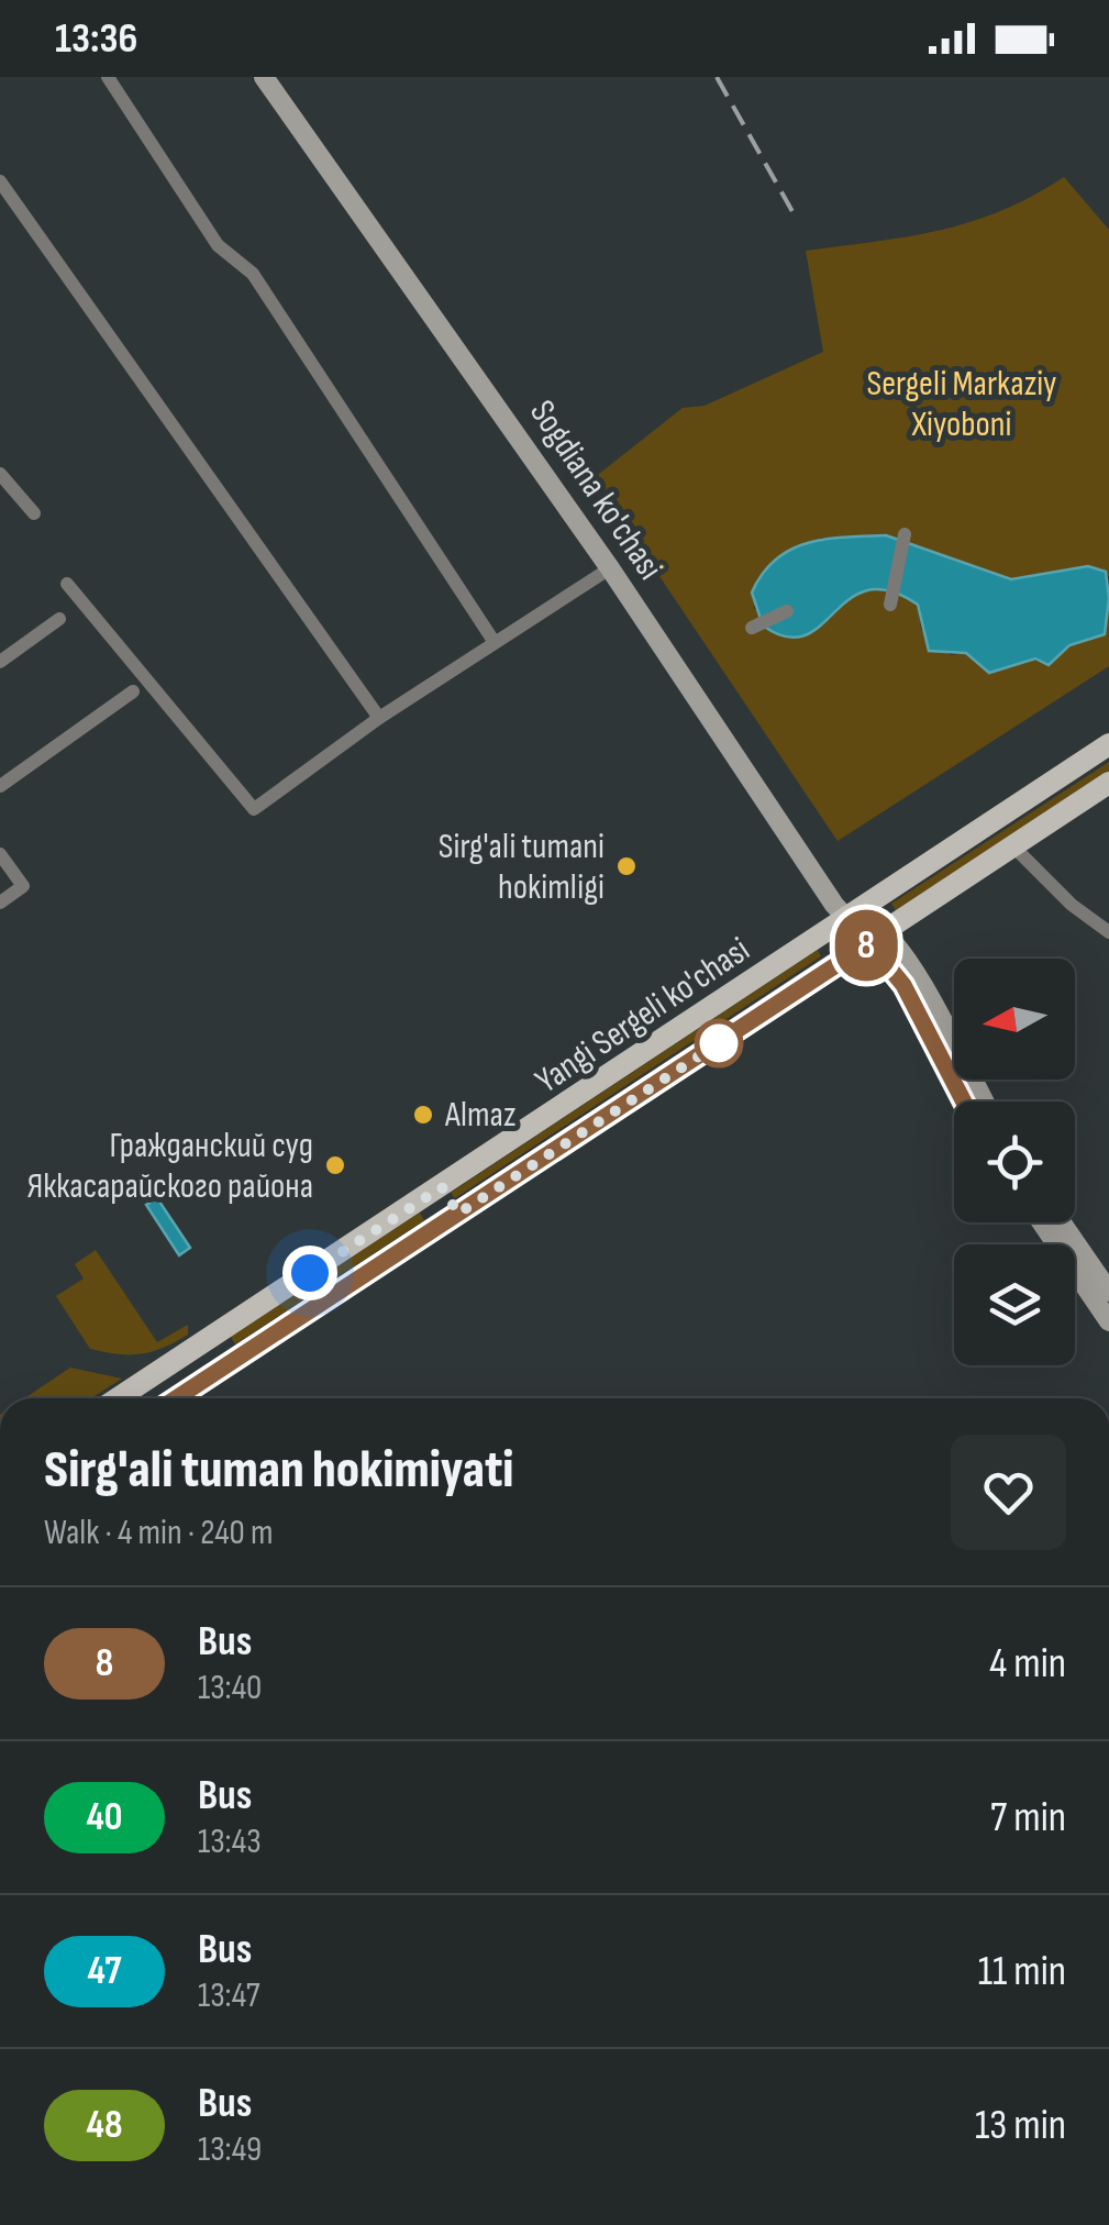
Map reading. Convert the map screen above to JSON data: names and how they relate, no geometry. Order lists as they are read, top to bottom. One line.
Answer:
{"streets":{"main road":["Yangi Sergeli ko'chasi"],"street":["Sogdiana ko'chasi"]},"crossings":[["Sogdiana ko'chasi","Yangi Sergeli ko'chasi"]],"parks":["Sergeli Markaziy Xiyoboni"],"places":["Sirg'ali tumani hokimligi","Almaz","Гражданский суд Яккасарайского района"],"lines":["bus line 8"],"north":"left","page":{"status":"13:36","on_map":"8","heading":["Sirg'ali tuman hokimiyati","Walk · 4 min · 240 m"],"list":[{"mark":"8","name":"Bus","note":"13:40","value":"4 min"},{"mark":"40","name":"Bus","note":"13:43","value":"7 min"},{"mark":"47","name":"Bus","note":"13:47","value":"11 min"},{"mark":"48","name":"Bus","note":"13:49","value":"13 min"}]}}
